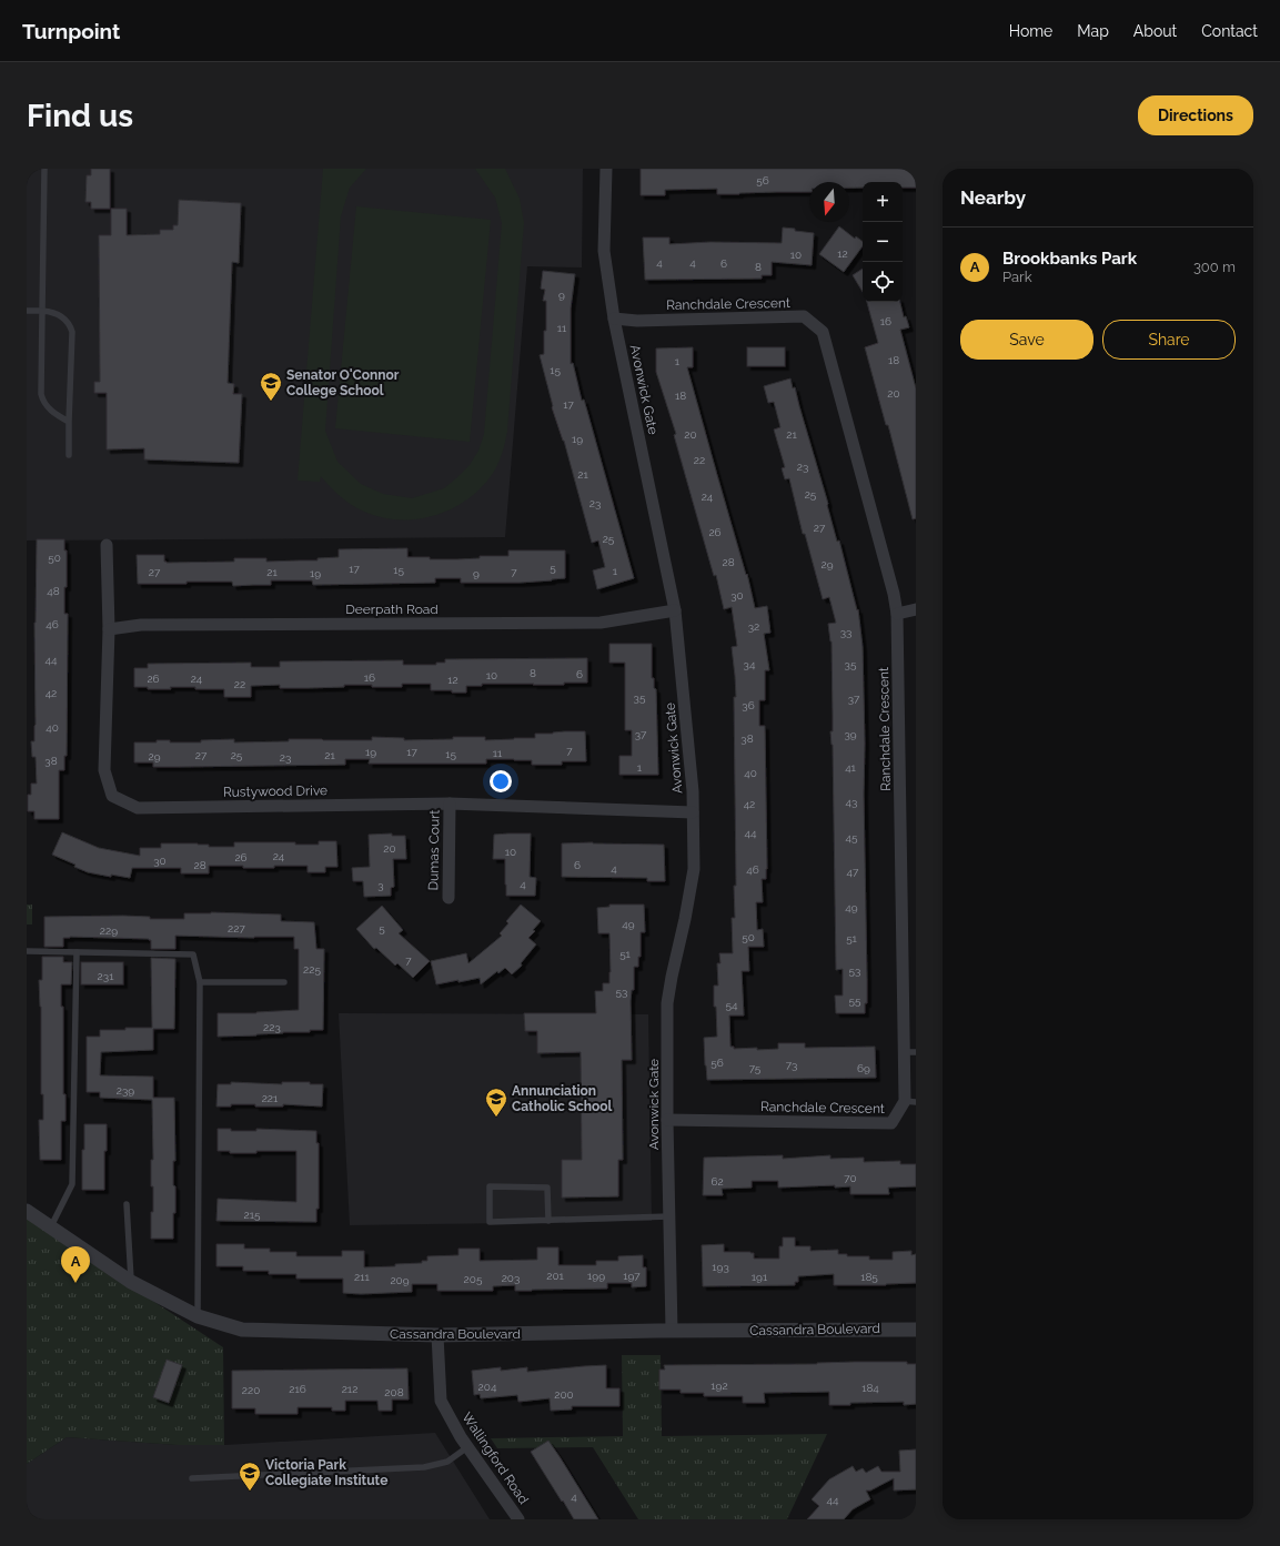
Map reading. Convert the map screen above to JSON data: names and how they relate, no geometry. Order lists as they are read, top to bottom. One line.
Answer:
{"streets":{"street":["Ranchdale Crescent","Avonwick Gate","Deerpath Road","Rustywood Drive","Dumas Court","Cassandra Boulevard","Wallingford Road"]},"crossings":[["Ranchdale Crescent","Avonwick Gate"],["Avonwick Gate","Deerpath Road"],["Avonwick Gate","Rustywood Drive"],["Avonwick Gate","Cassandra Boulevard"],["Deerpath Road","Rustywood Drive"],["Rustywood Drive","Dumas Court"],["Cassandra Boulevard","Wallingford Road"]],"places":{"school or university":["Senator O'Connor College School","Annunciation Catholic School","Victoria Park Collegiate Institute"]},"house_numbers":["56","12","10","4","4","6","8","9","16","11","18","1","15","20","18","17","20","21","19","22","23","21","25","24","23","27","26","25","50","28","29","5","17","15","1","27","21","7","19","9","48","30","46","32","33","44","34","35","8","6","10","16","26","24","12","22","42","35","37","36","40","37","39","38","7","19","17","11","15","27","25","21","29","23","38","1","41","40","43","42","44","45","20","10","24","26","30","28","6","4","46","47","4","3","49","49","227","5","229","50","51","51","7","225","53","231","53","55","54","223","56","73","75","69","239","221","70","62","215","193","201","199","197","211","191","185","203","205","209","192","204","184","216","212","220","208","200","4","44"],"north":"bottom","page":{"header":"Turnpoint","nav":["Home","Map","About","Contact"],"buttons":["Directions",["Save","Share"]],"title":"Find us","heading":"Nearby","map_buttons":["+","−"],"list":[{"mark":"A","name":"Brookbanks Park","note":"Park","value":"300 m"}],"pins":"A"}}
